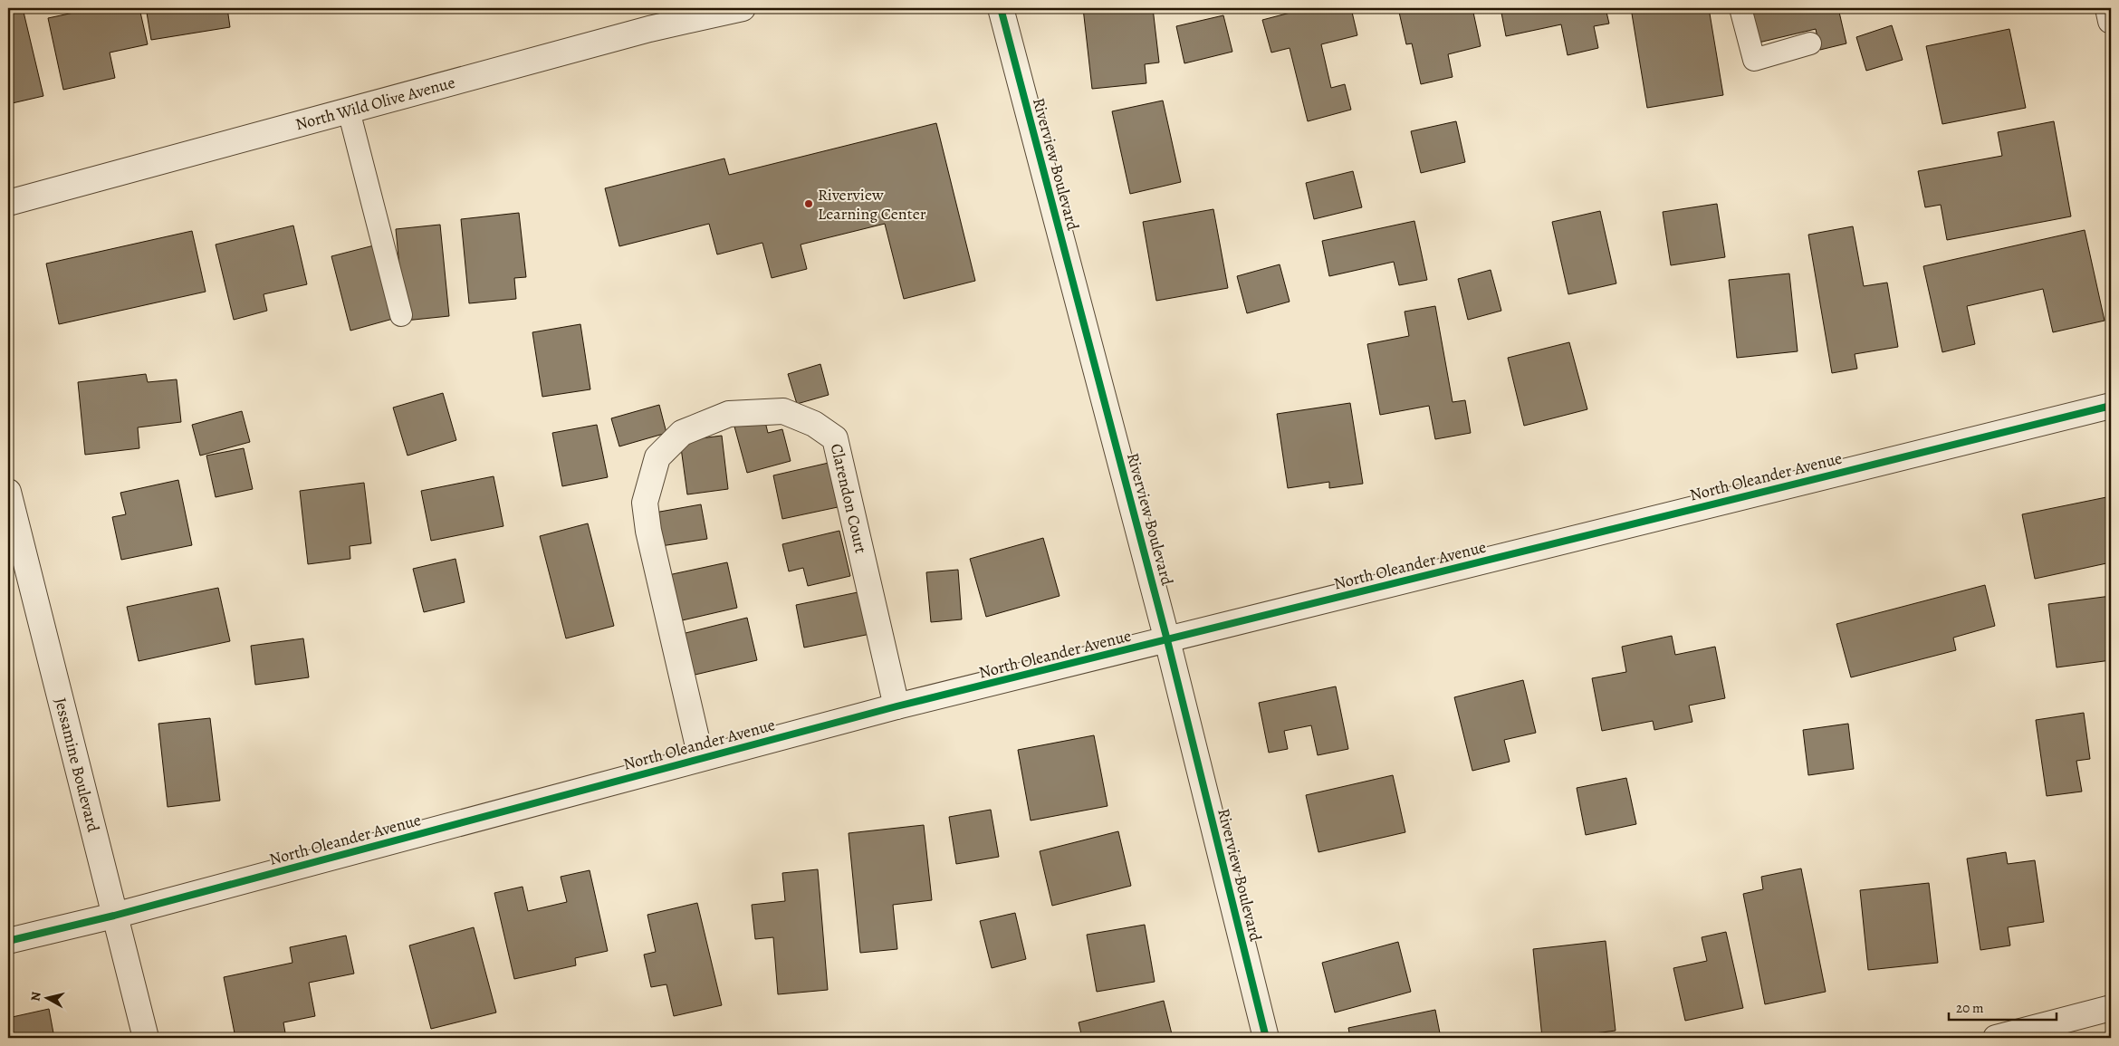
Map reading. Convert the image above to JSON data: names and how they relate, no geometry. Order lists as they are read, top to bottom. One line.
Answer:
{"streets":{"street":["North Wild Olive Avenue","Riverview Boulevard","North Oleander Avenue","Clarendon Court","Jessamine Boulevard"]},"crossings":[["Riverview Boulevard","North Oleander Avenue"],["North Oleander Avenue","Clarendon Court"],["North Oleander Avenue","Jessamine Boulevard"]],"places":["Riverview Learning Center"],"scale_bar":"20 m","north":"left"}
